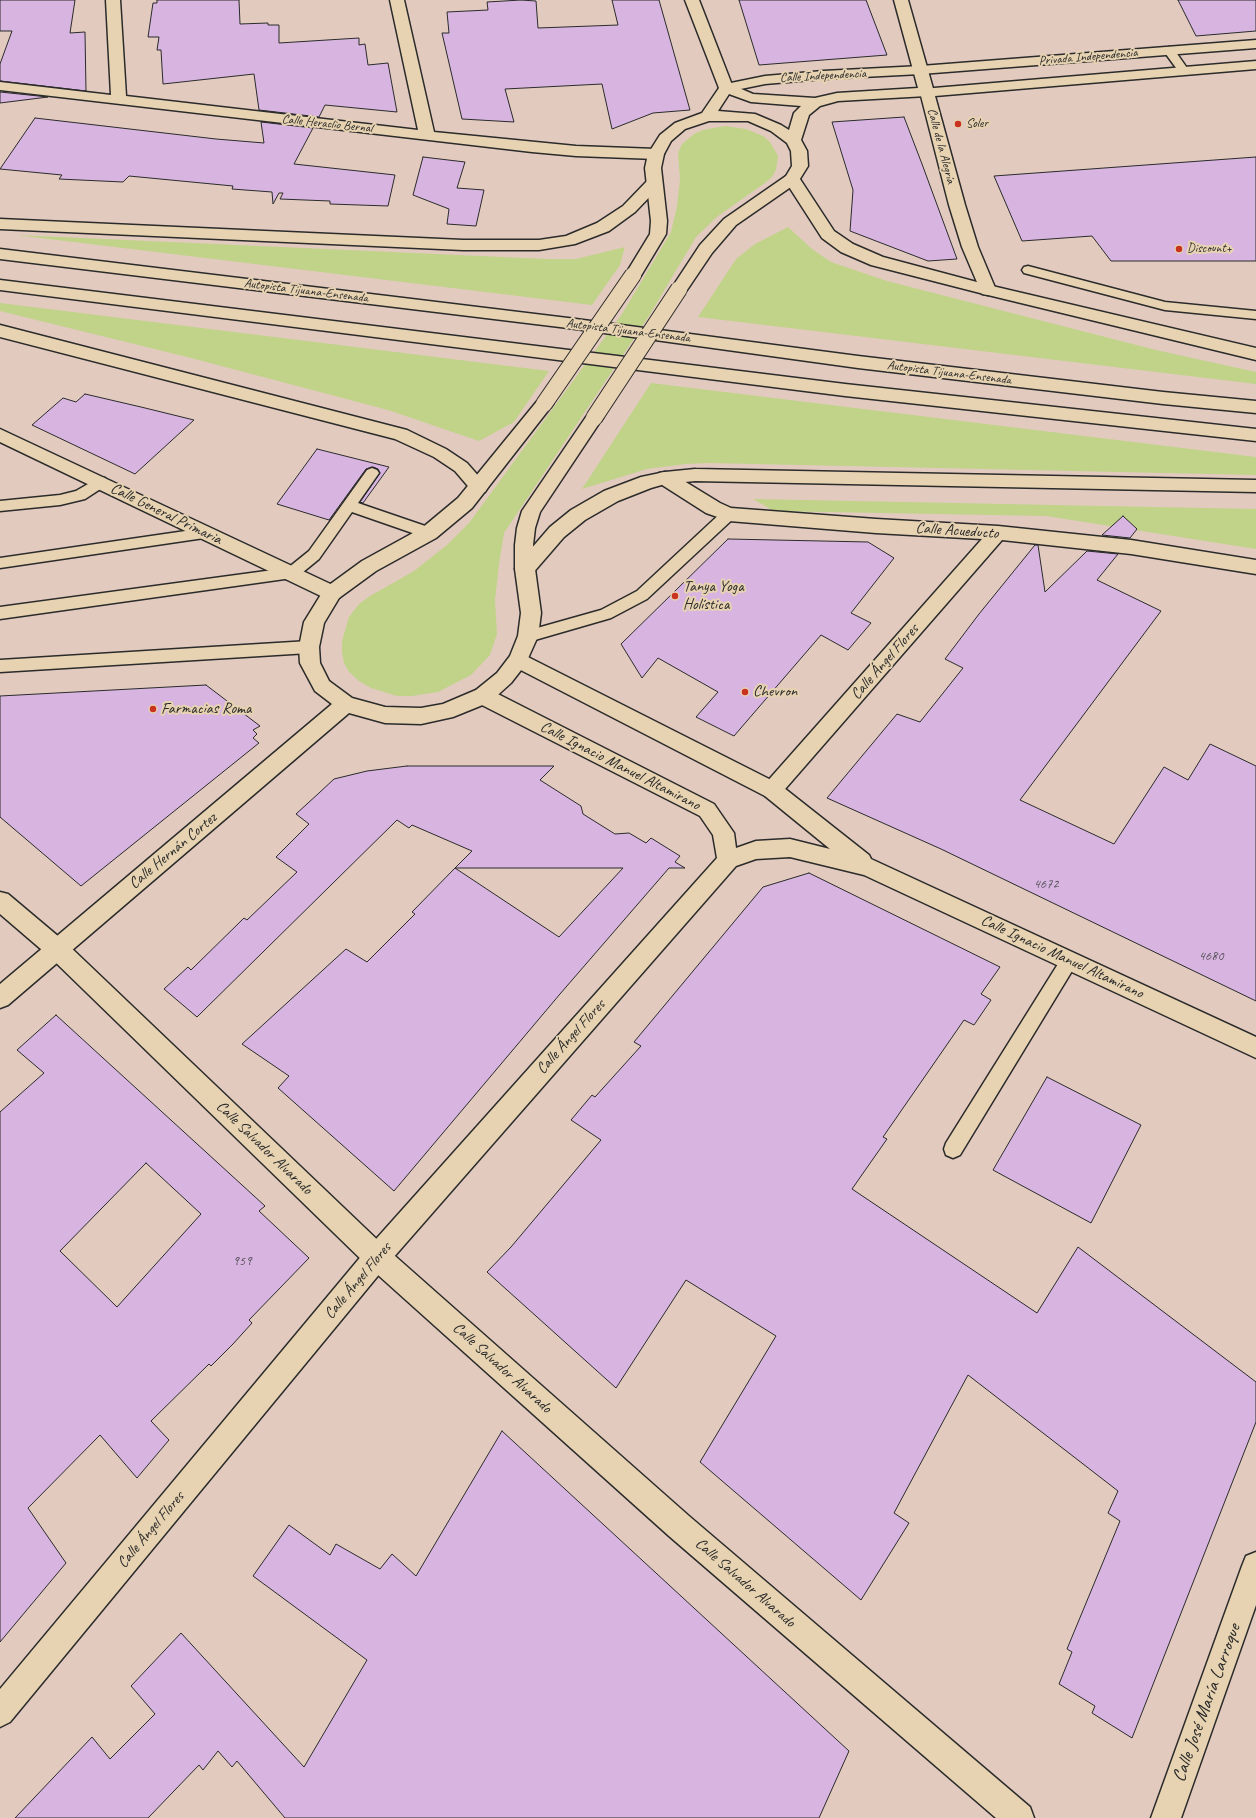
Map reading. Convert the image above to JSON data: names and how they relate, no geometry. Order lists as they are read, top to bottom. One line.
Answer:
{"streets":{"main road":["Privada Independencia","Calle Independencia","Calle Heraclio Bernal","Calle de la Alegría","Autopista Tijuana-Ensenada","Calle General Primaria","Calle Acueducto","Calle Ángel Flores","Calle Ignacio Manuel Altamirano","Calle Hernán Cortez","Calle Salvador Alvarado","Calle José María Larroque"]},"crossings":[["Privada Independencia","Calle Independencia"],["Privada Independencia","Calle de la Alegría"],["Calle Independencia","Calle de la Alegría"],["Calle Acueducto","Calle Ángel Flores"],["Calle Ángel Flores","Calle Ignacio Manuel Altamirano"],["Calle Ángel Flores","Calle Salvador Alvarado"],["Calle Hernán Cortez","Calle Salvador Alvarado"]],"places":["Soler","Discount+","Tanya Yoga Holística","Chevron","Farmacias Roma"],"house_numbers":["4672","4680","959"]}
